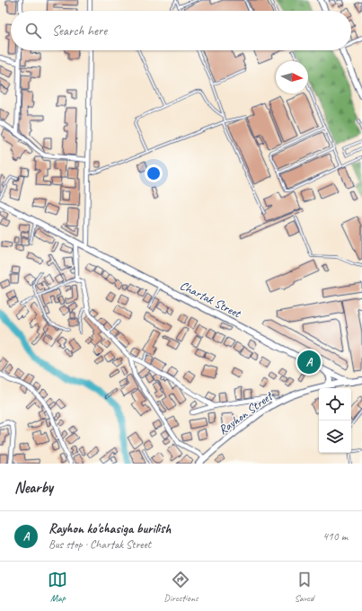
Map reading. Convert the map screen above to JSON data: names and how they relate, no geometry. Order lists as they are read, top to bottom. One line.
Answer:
{"streets":{"street":["Chartak Street","Rayhon Street"]},"crossings":[["Chartak Street","Rayhon Street"]],"north":"right","page":{"search":"Search here","pins":"A","heading":"Nearby","list":[{"mark":"A","name":"Rayhon ko'chasiga burilish","note":"Bus stop · Chartak Street","value":"410 m"}],"nav":["Map","Directions","Saved"]}}
